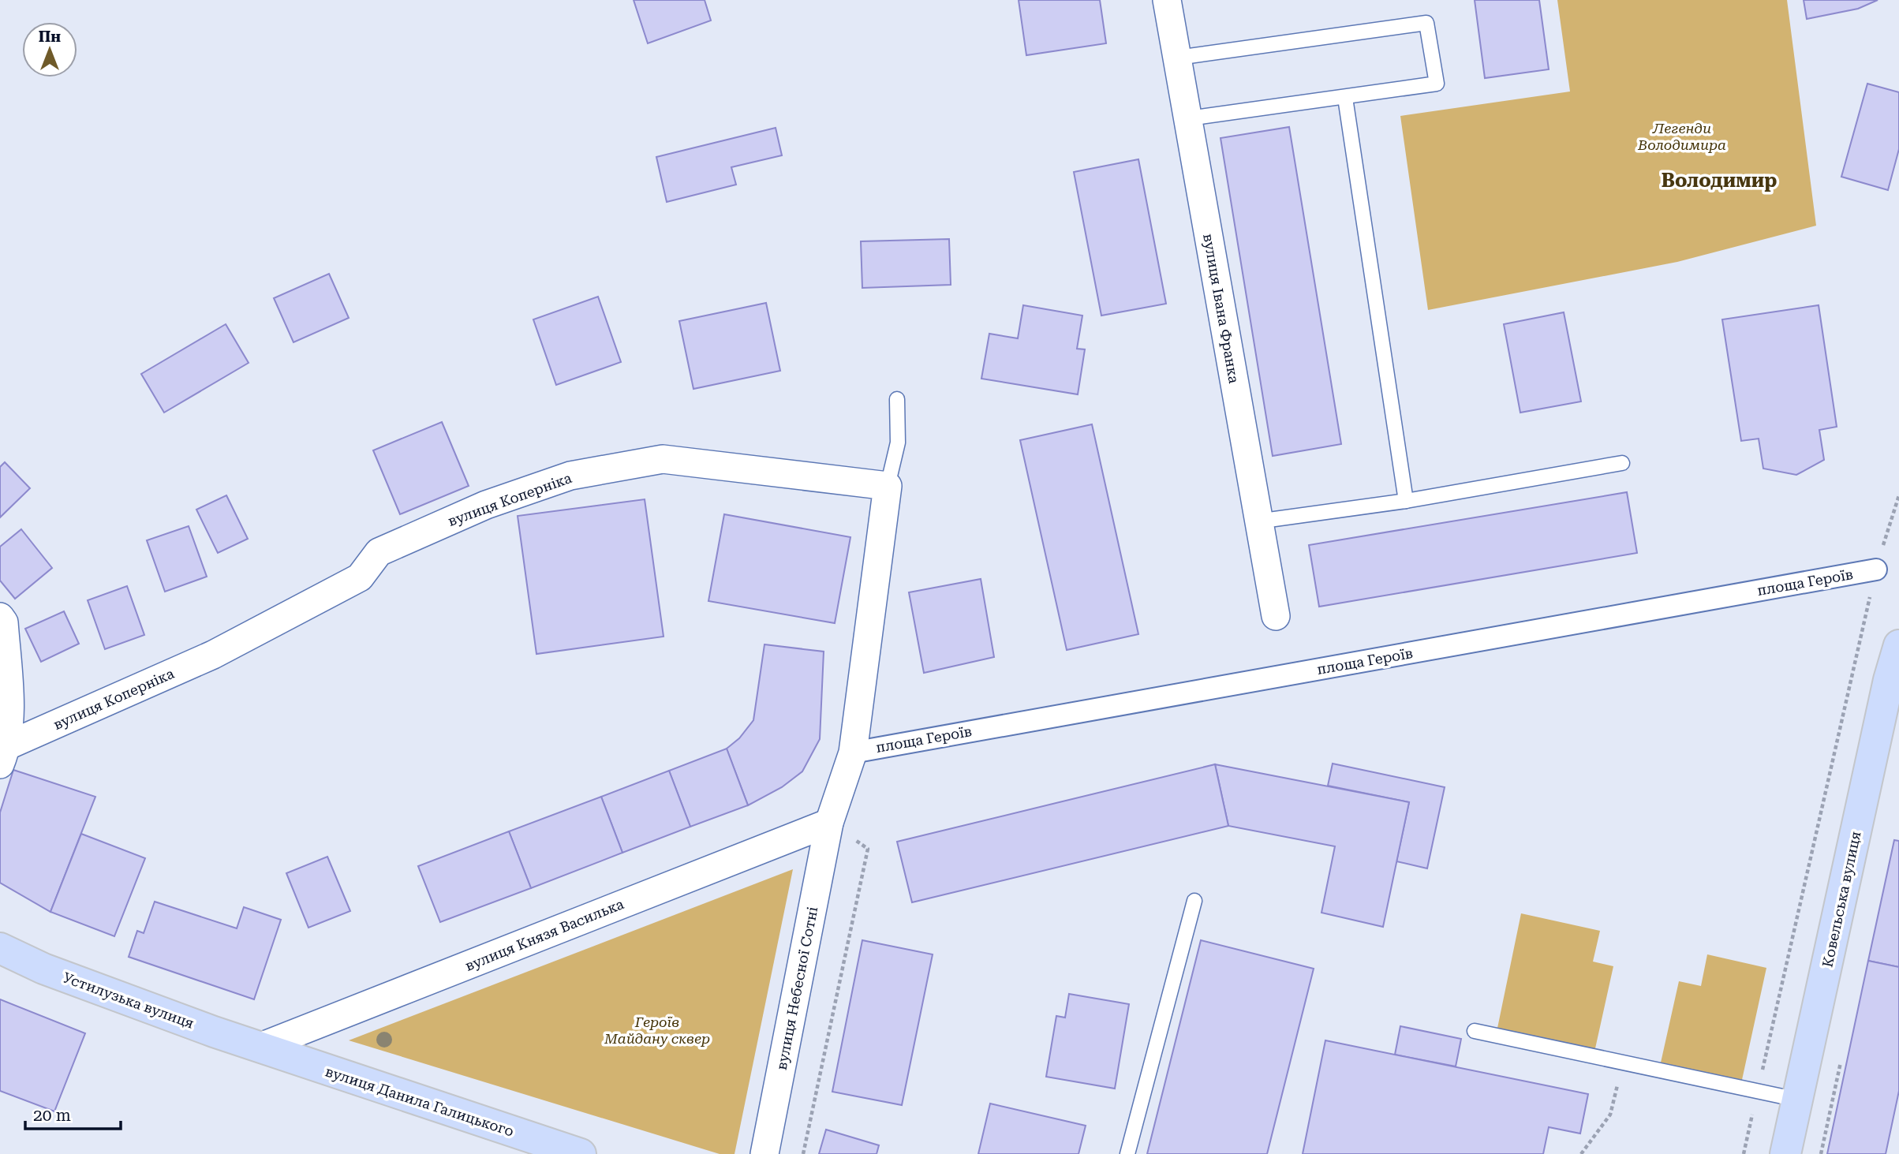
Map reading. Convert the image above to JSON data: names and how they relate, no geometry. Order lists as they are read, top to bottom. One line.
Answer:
{"streets":{"main road":["Ковельська вулиця","Устилузька вулиця","вулиця Данила Галицького"],"street":["вулиця Івана Франка","вулиця Коперніка","площа Героїв","вулиця Князя Василька","вулиця Небесної Сотні"]},"crossings":[["вулиця Князя Василька","вулиця Небесної Сотні"],["вулиця Князя Василька","Устилузька вулиця"],["вулиця Князя Василька","вулиця Данила Галицького"],["Устилузька вулиця","вулиця Данила Галицького"]],"districts":["Володимир"],"parks":["Легенди Володимира","Героїв Майдану сквер"],"scale_bar":"20 m","north":"top"}
